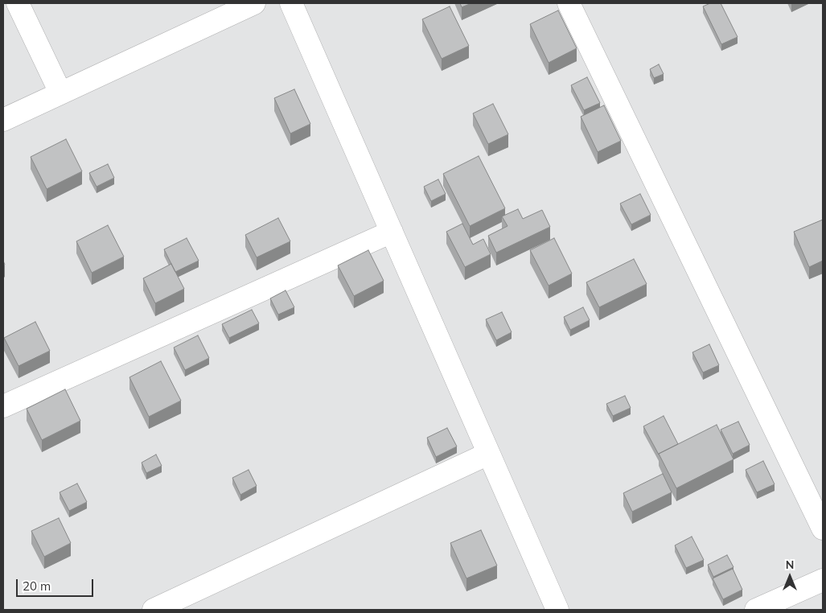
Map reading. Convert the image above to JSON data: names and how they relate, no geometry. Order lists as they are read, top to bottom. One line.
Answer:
{"scale_bar":"20 m","north":"top"}
